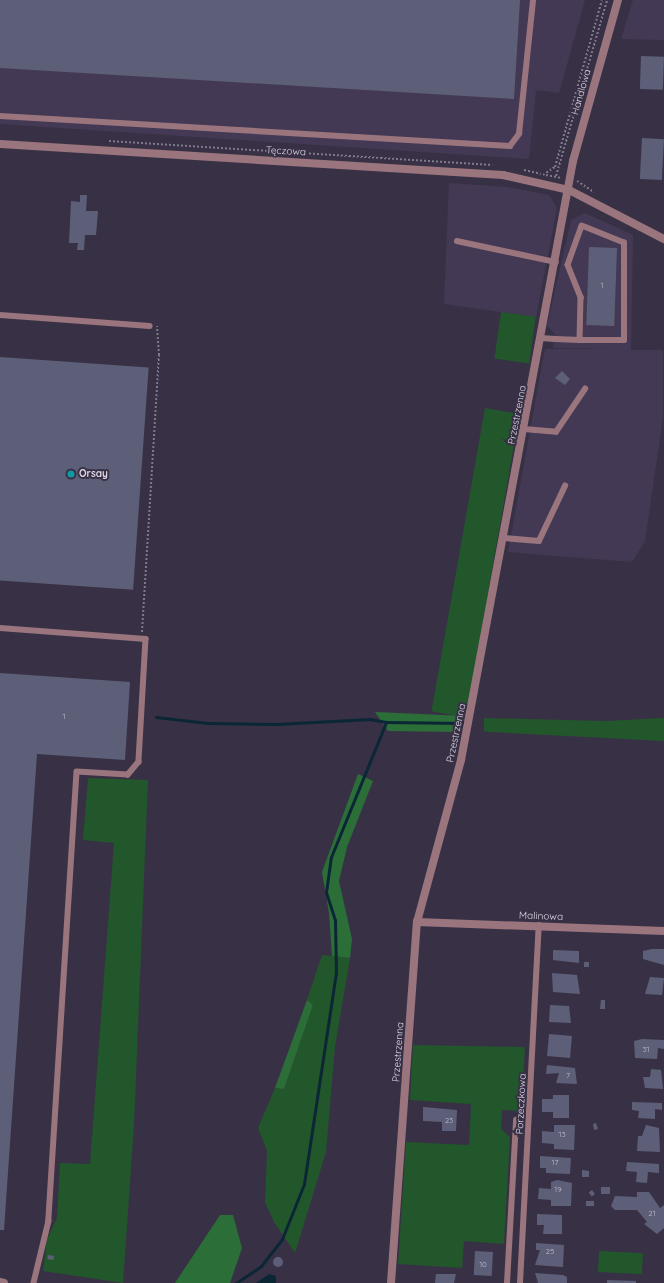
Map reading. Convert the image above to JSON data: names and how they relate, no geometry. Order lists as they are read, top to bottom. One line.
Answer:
{"streets":{"street":["Handlowa","Tęczowa","Przestrzenna","Malinowa"],"lane":["Porzeczkowa"]},"crossings":[["Handlowa","Tęczowa"],["Handlowa","Przestrzenna"],["Tęczowa","Przestrzenna"],["Przestrzenna","Malinowa"],["Malinowa","Porzeczkowa"]],"places":["Orsay"],"house_numbers":["1","1","31","7","23","13","17","19","21","25","10"]}
